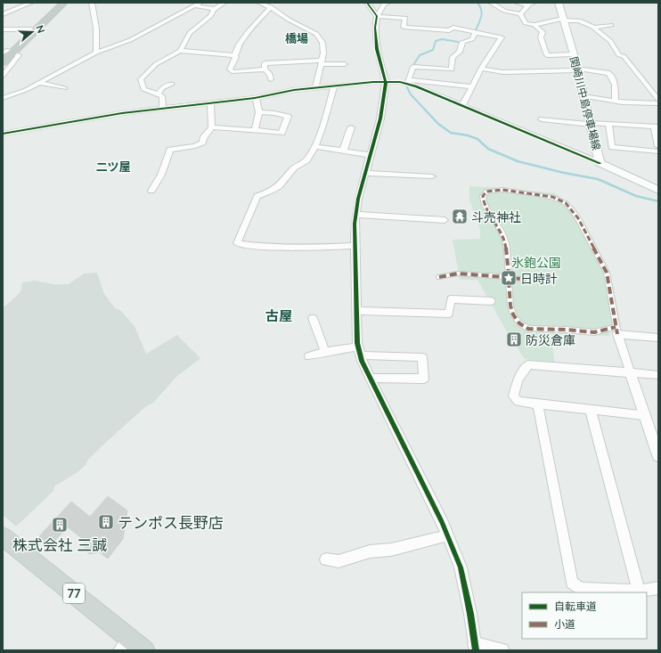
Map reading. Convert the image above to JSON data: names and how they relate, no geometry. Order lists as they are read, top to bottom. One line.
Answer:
{"streets":{"main road":["関崎川中島停車場線","77"]},"districts":["橋場","二ツ屋","古屋"],"parks":["氷鉋公園"],"places":{"temple":["斗売神社"],"place":["日時計"],"building":["防災倉庫","テンポス長野店","株式会社 三誠"]},"legend":["自転車道","小道"],"north":"right"}
